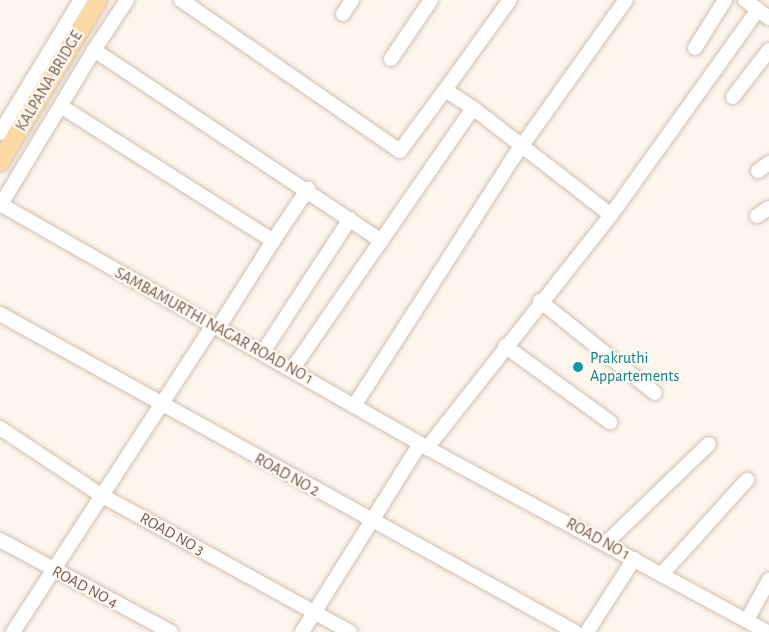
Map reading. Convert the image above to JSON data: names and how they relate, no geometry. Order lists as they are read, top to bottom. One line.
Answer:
{"streets":{"main road":["KALPANA BRIDGE"],"street":["SAMBAMURTHI NAGAR ROAD NO 1","ROAD NO 2","ROAD NO 3","ROAD NO 1","ROAD NO 4"]},"crossings":[["SAMBAMURTHI NAGAR ROAD NO 1","ROAD NO 1"]],"places":["Prakruthi Appartements"]}
